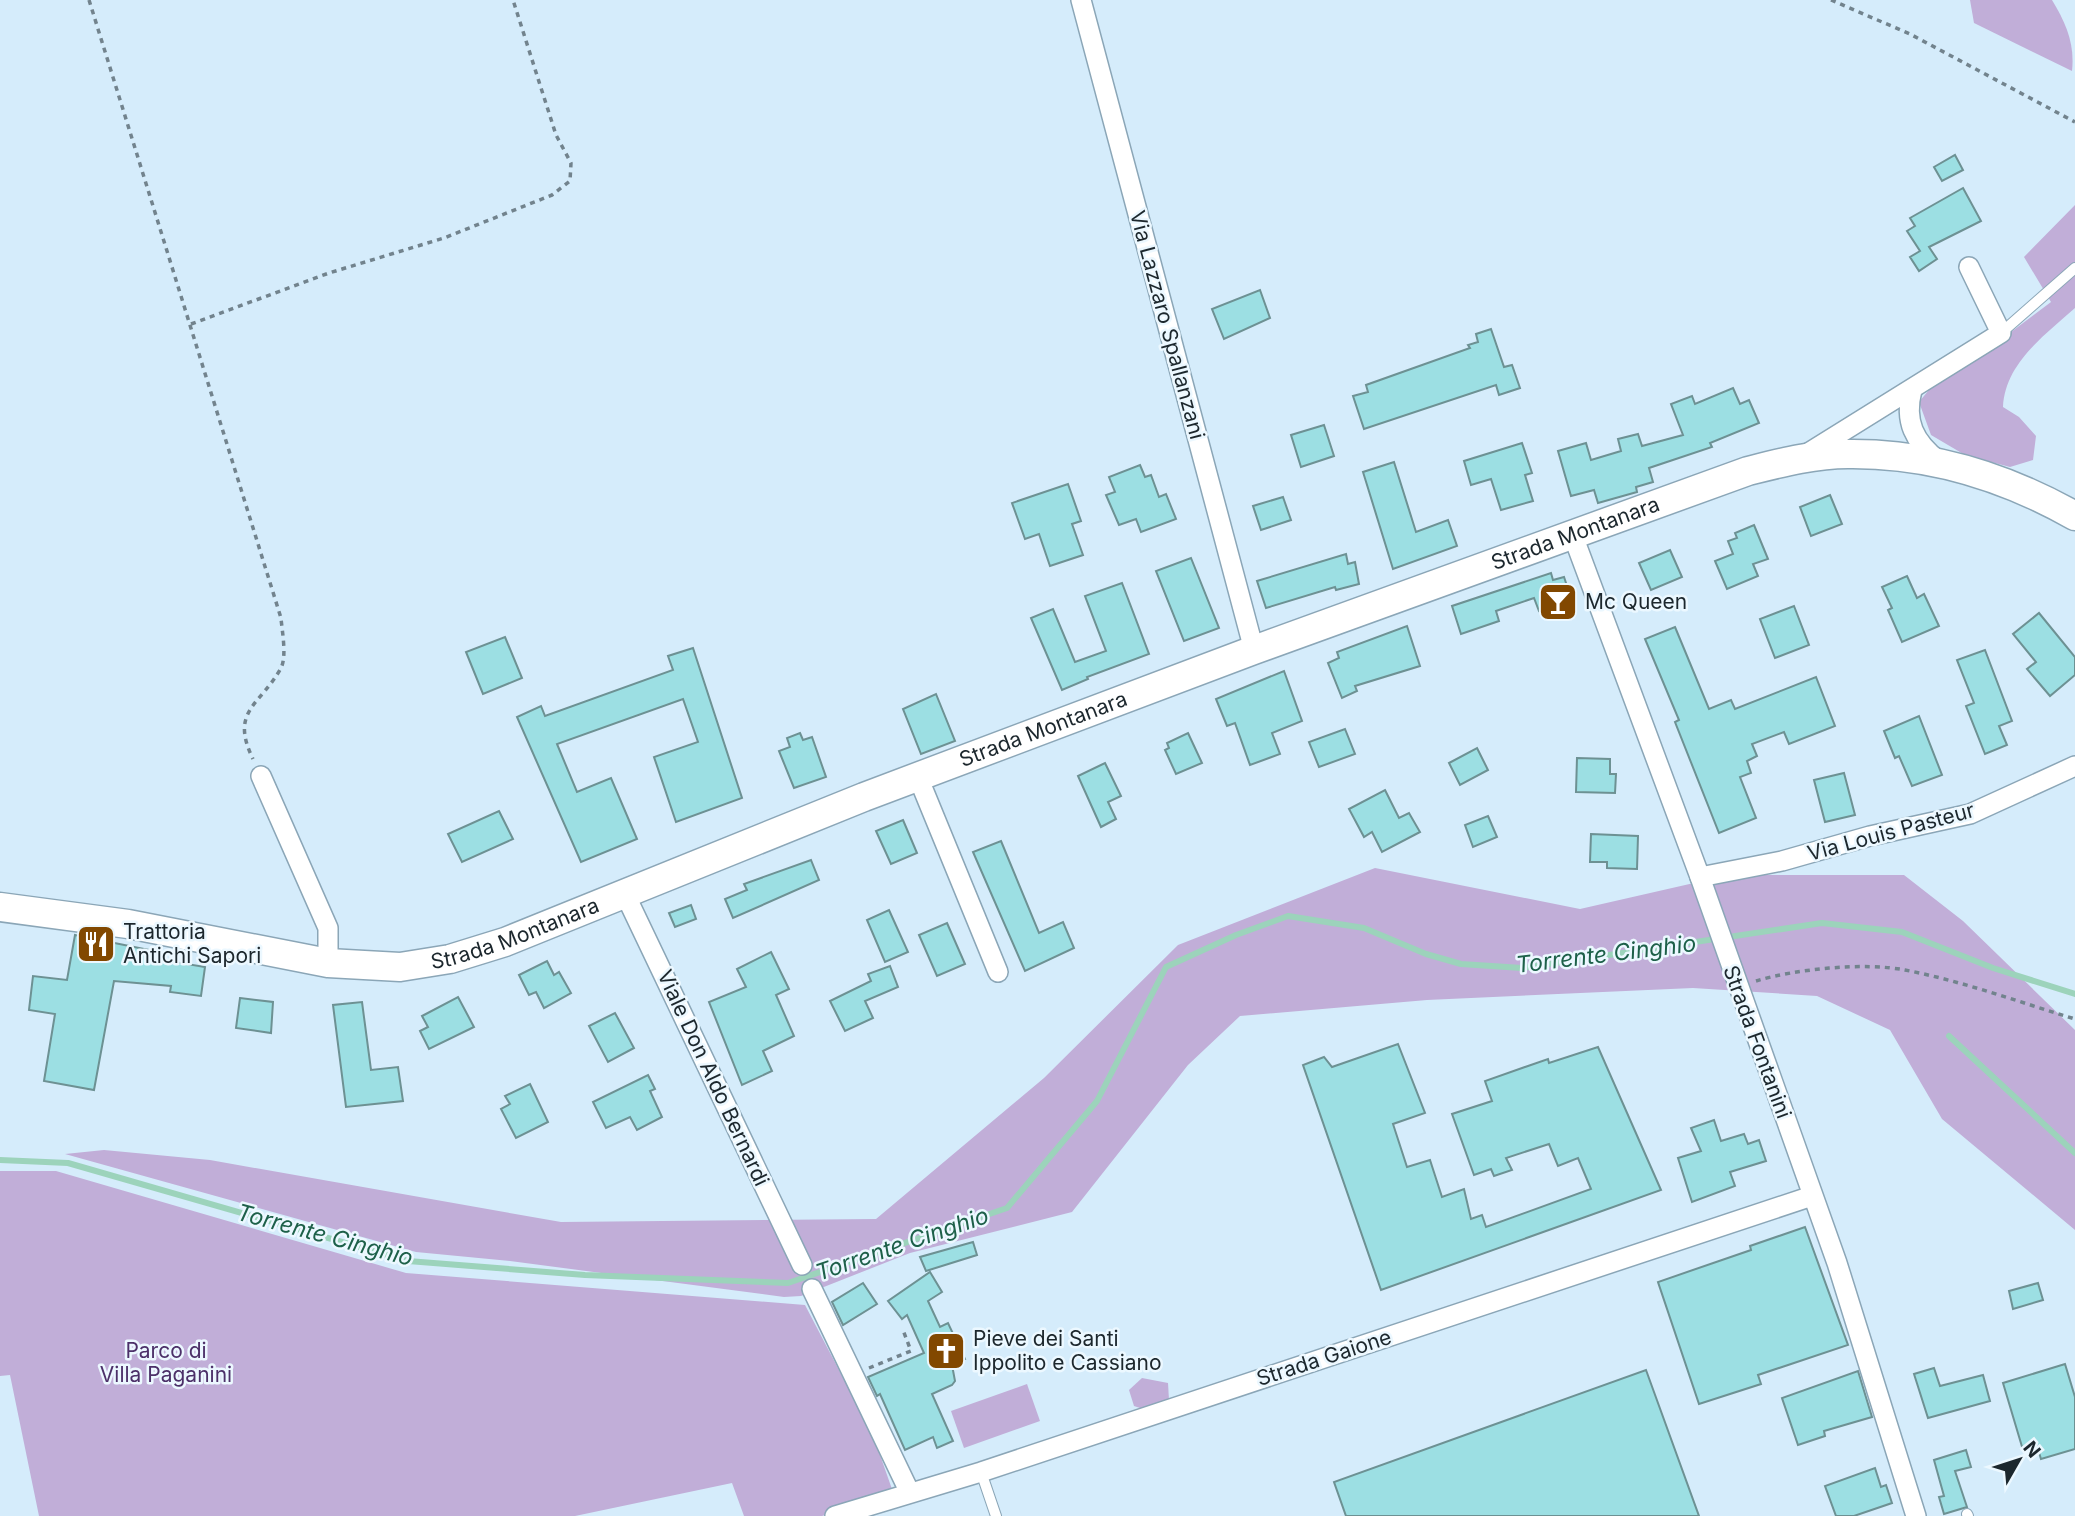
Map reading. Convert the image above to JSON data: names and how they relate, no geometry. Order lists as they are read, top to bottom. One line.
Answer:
{"streets":{"main road":["Strada Montanara"],"street":["Via Lazzaro Spallanzani","Via Louis Pasteur","Strada Fontanini","Viale Don Aldo Bernardi","Strada Gaione"]},"crossings":[["Via Lazzaro Spallanzani","Strada Montanara"],["Strada Montanara","Strada Fontanini"],["Strada Montanara","Viale Don Aldo Bernardi"],["Via Louis Pasteur","Strada Fontanini"],["Strada Fontanini","Strada Gaione"]],"water":["Torrente Cinghio"],"parks":["Parco di Villa Paganini"],"places":{"bar":["Mc Queen"],"restaurant":["Trattoria Antichi Sapori"],"church":["Pieve dei Santi Ippolito e Cassiano"]},"north":"top right"}
